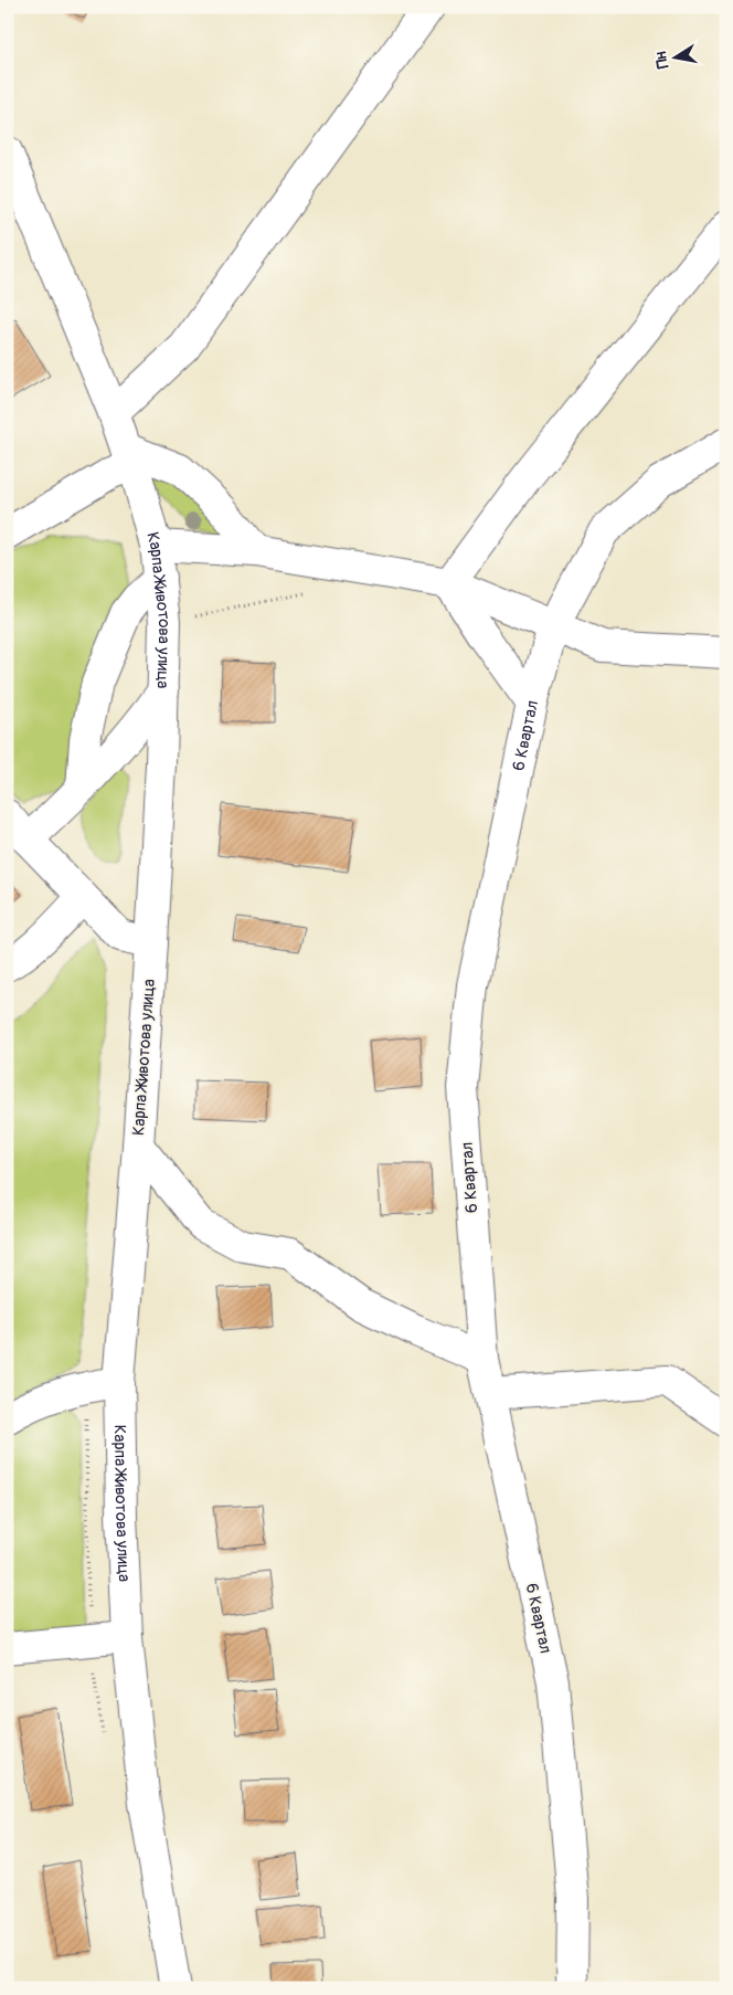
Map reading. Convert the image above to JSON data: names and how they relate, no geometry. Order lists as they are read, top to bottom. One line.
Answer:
{"streets":{"street":["Карпа Животова улица","6 Квартал"]},"north":"left"}
